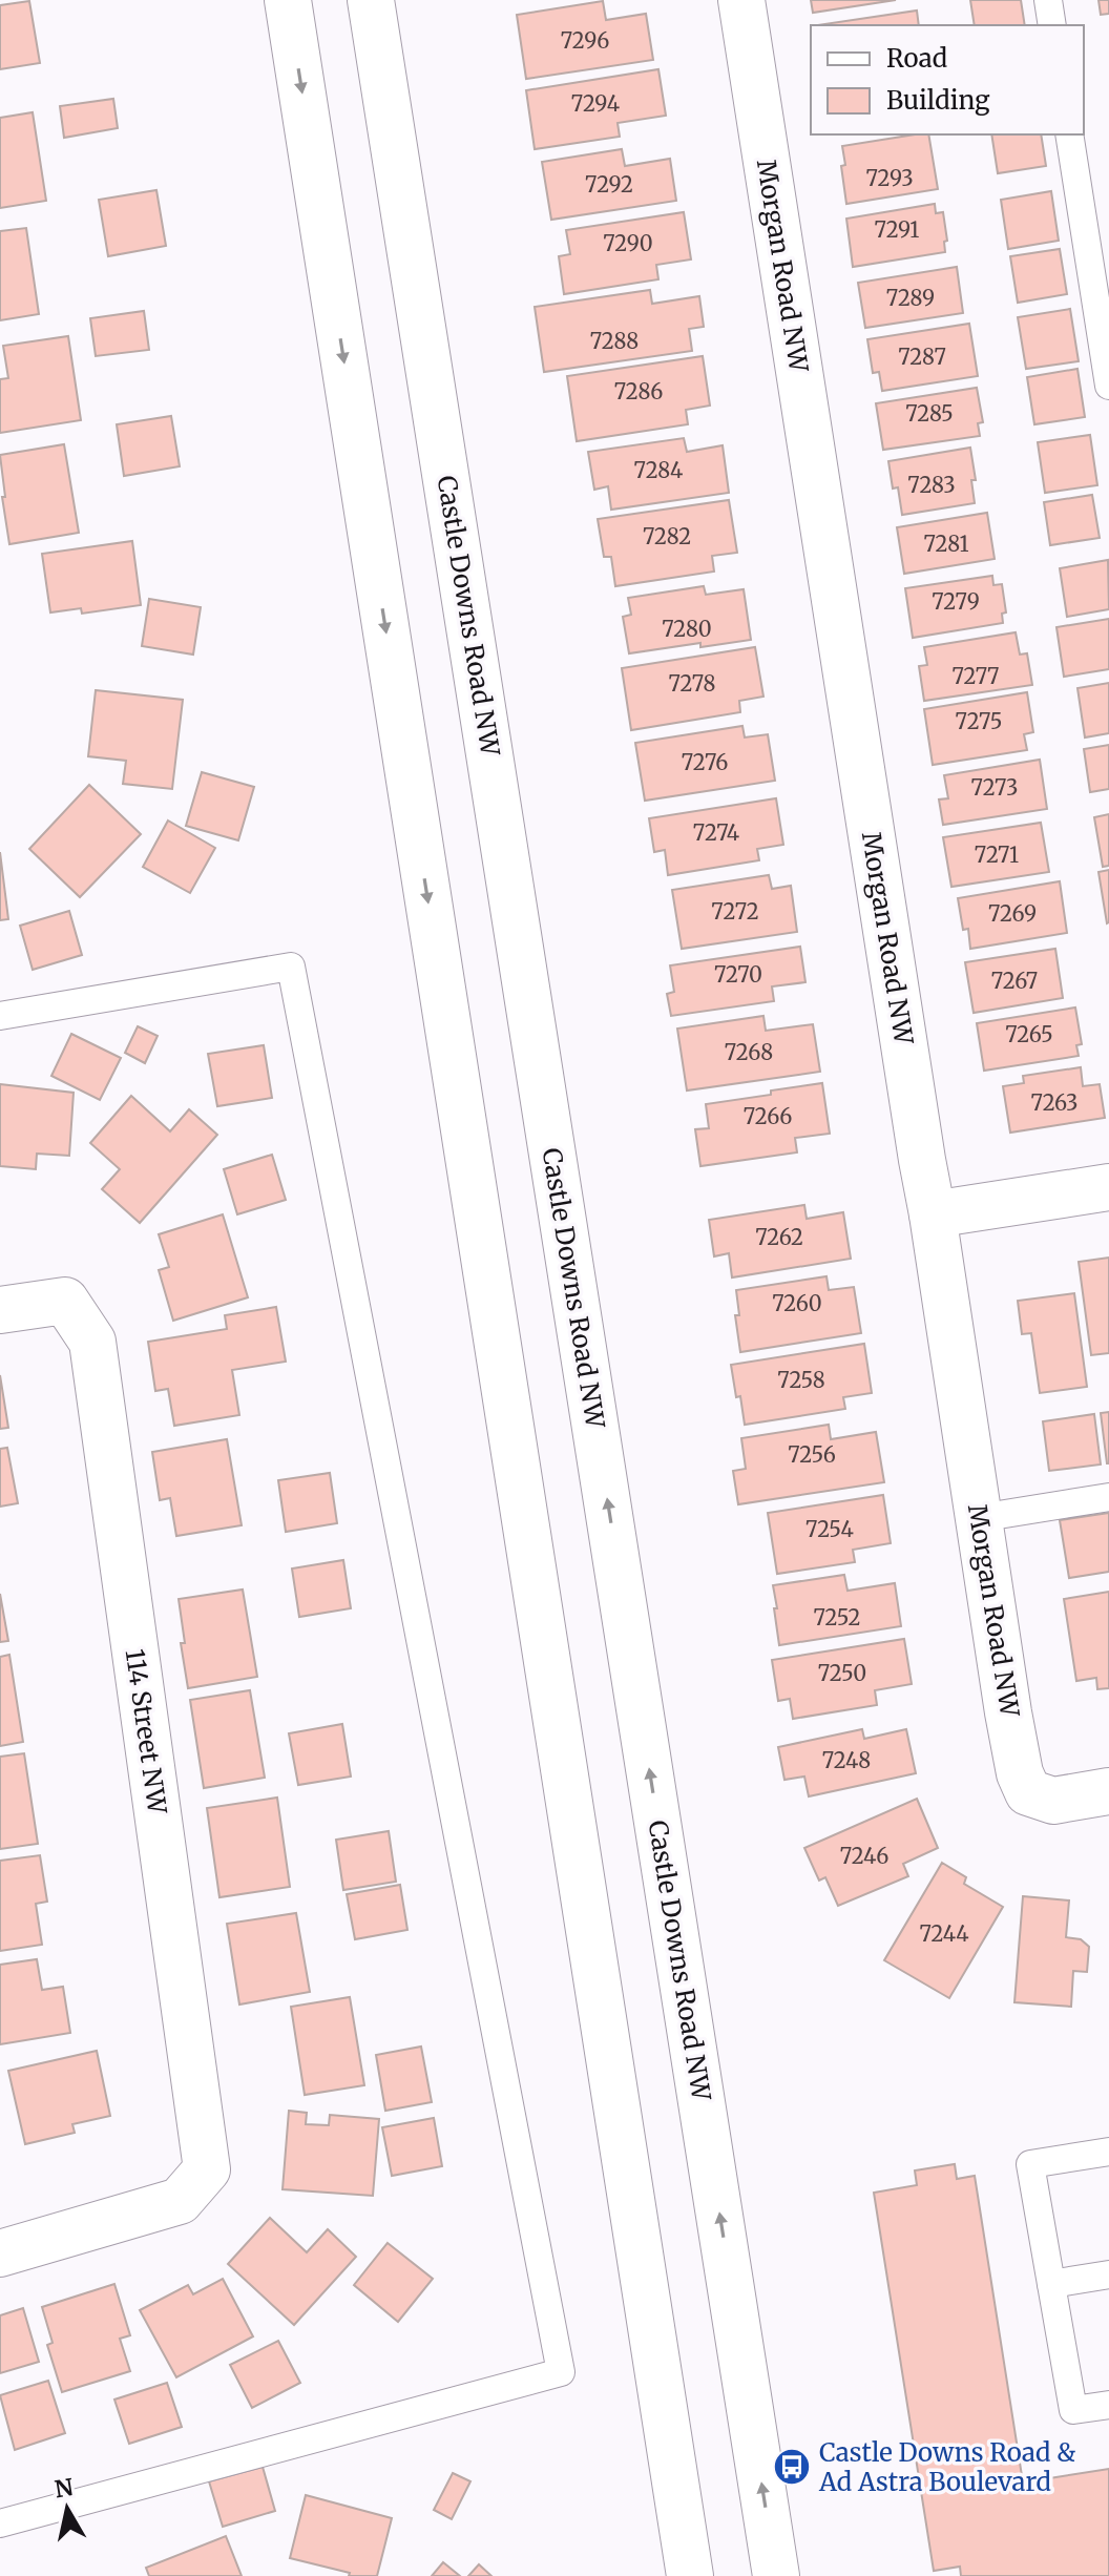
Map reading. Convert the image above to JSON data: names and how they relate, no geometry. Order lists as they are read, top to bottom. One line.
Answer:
{"streets":{"main road":["Morgan Road NW","Castle Downs Road NW","114 Street NW"]},"places":{"bus stop":["Castle Downs Road & Ad Astra Boulevard"]},"house_numbers":["7296","7294","7293","7292","7291","7290","7289","7288","7287","7286","7285","7284","7283","7282","7281","7279","7280","7277","7278","7275","7276","7273","7274","7271","7272","7269","7270","7267","7265","7268","7263","7266","7262","7260","7258","7256","7254","7252","7250","7248","7246","7244"],"legend":["Road","Building"],"north":"top"}
